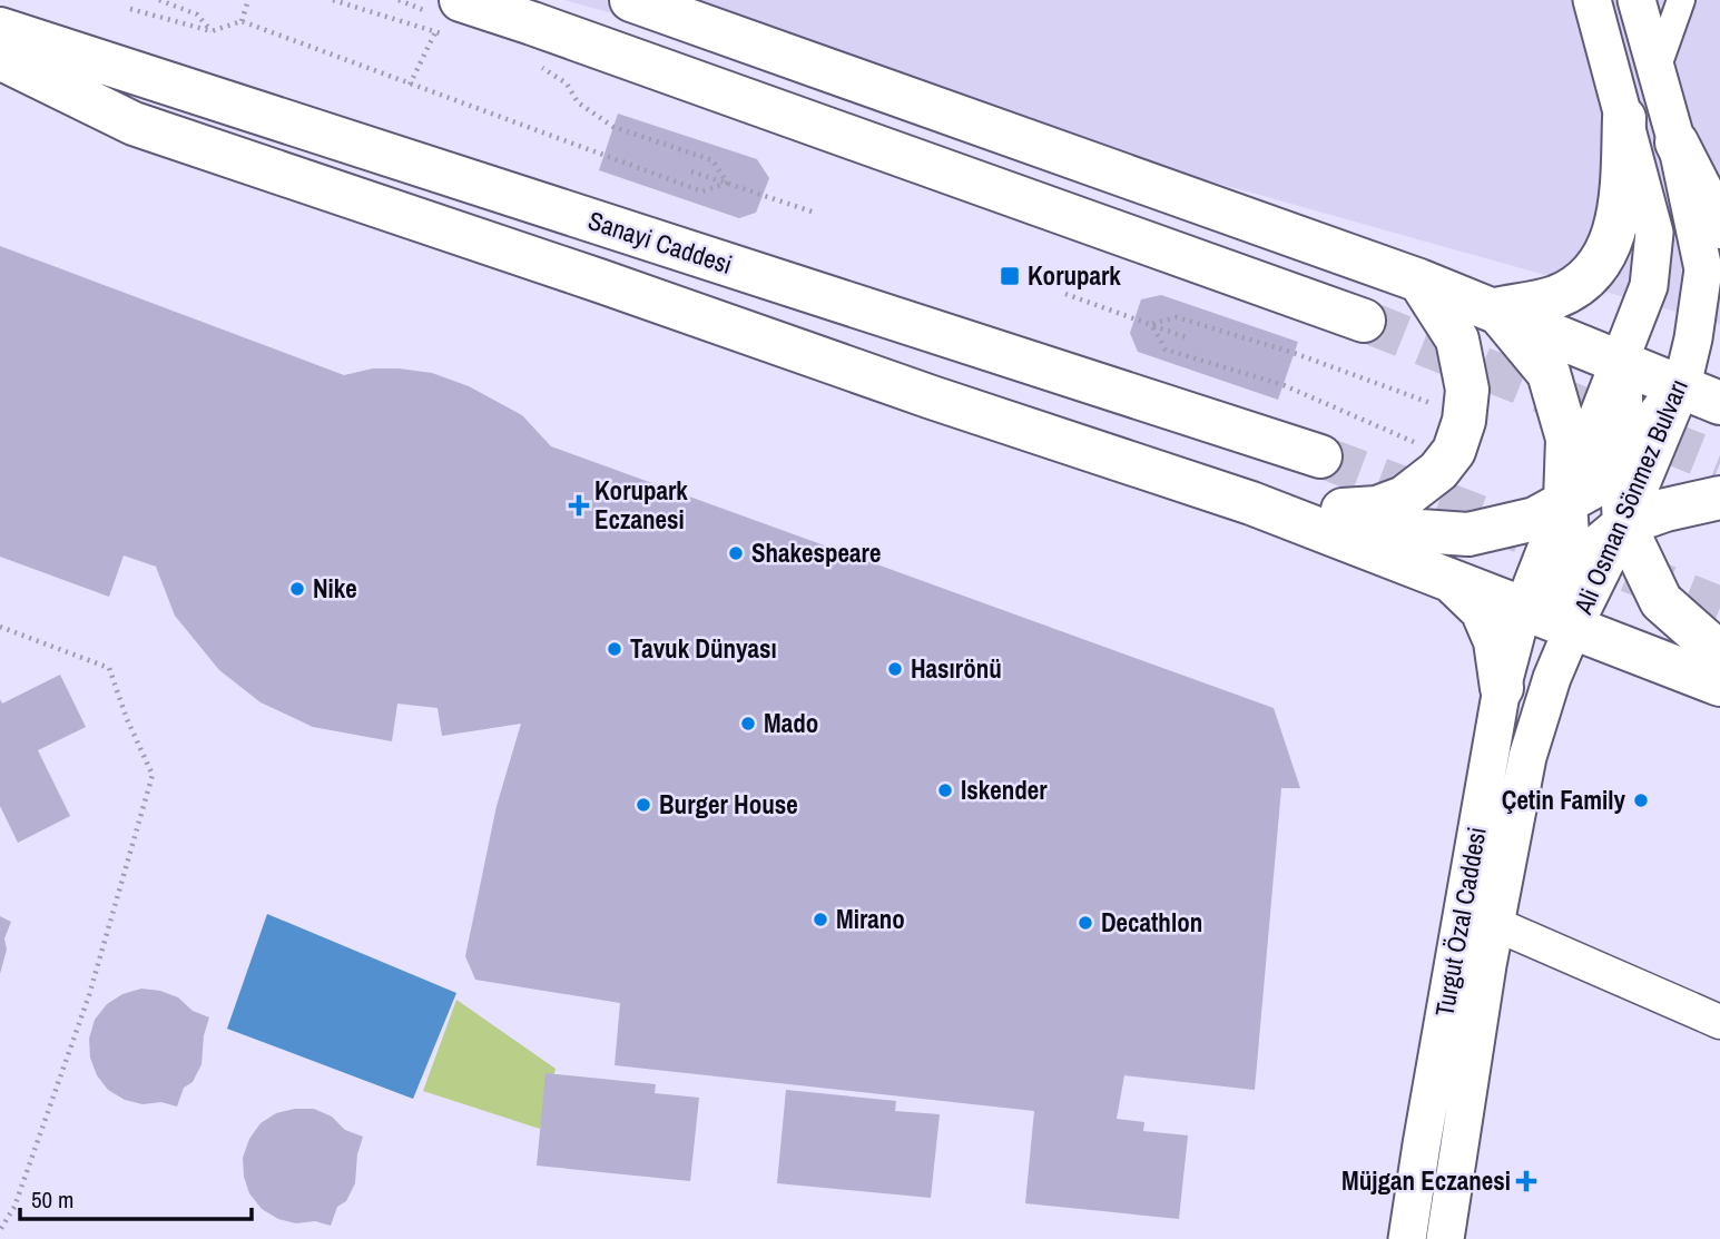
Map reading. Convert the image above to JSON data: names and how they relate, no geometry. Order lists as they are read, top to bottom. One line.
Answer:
{"streets":{"highway":["Sanayi Caddesi"],"main road":["Ali Osman Sönmez Bulvarı","Turgut Özal Caddesi"]},"crossings":[["Ali Osman Sönmez Bulvarı","Turgut Özal Caddesi"]],"places":{"transit":["Korupark"],"health":["Korupark Eczanesi","Müjgan Eczanesi"],"other":["Shakespeare","Nike","Tavuk Dünyası","Hasırönü","Mado","Iskender","Çetin Family","Burger House","Mirano","Decathlon"]},"scale_bar":"50 m"}
